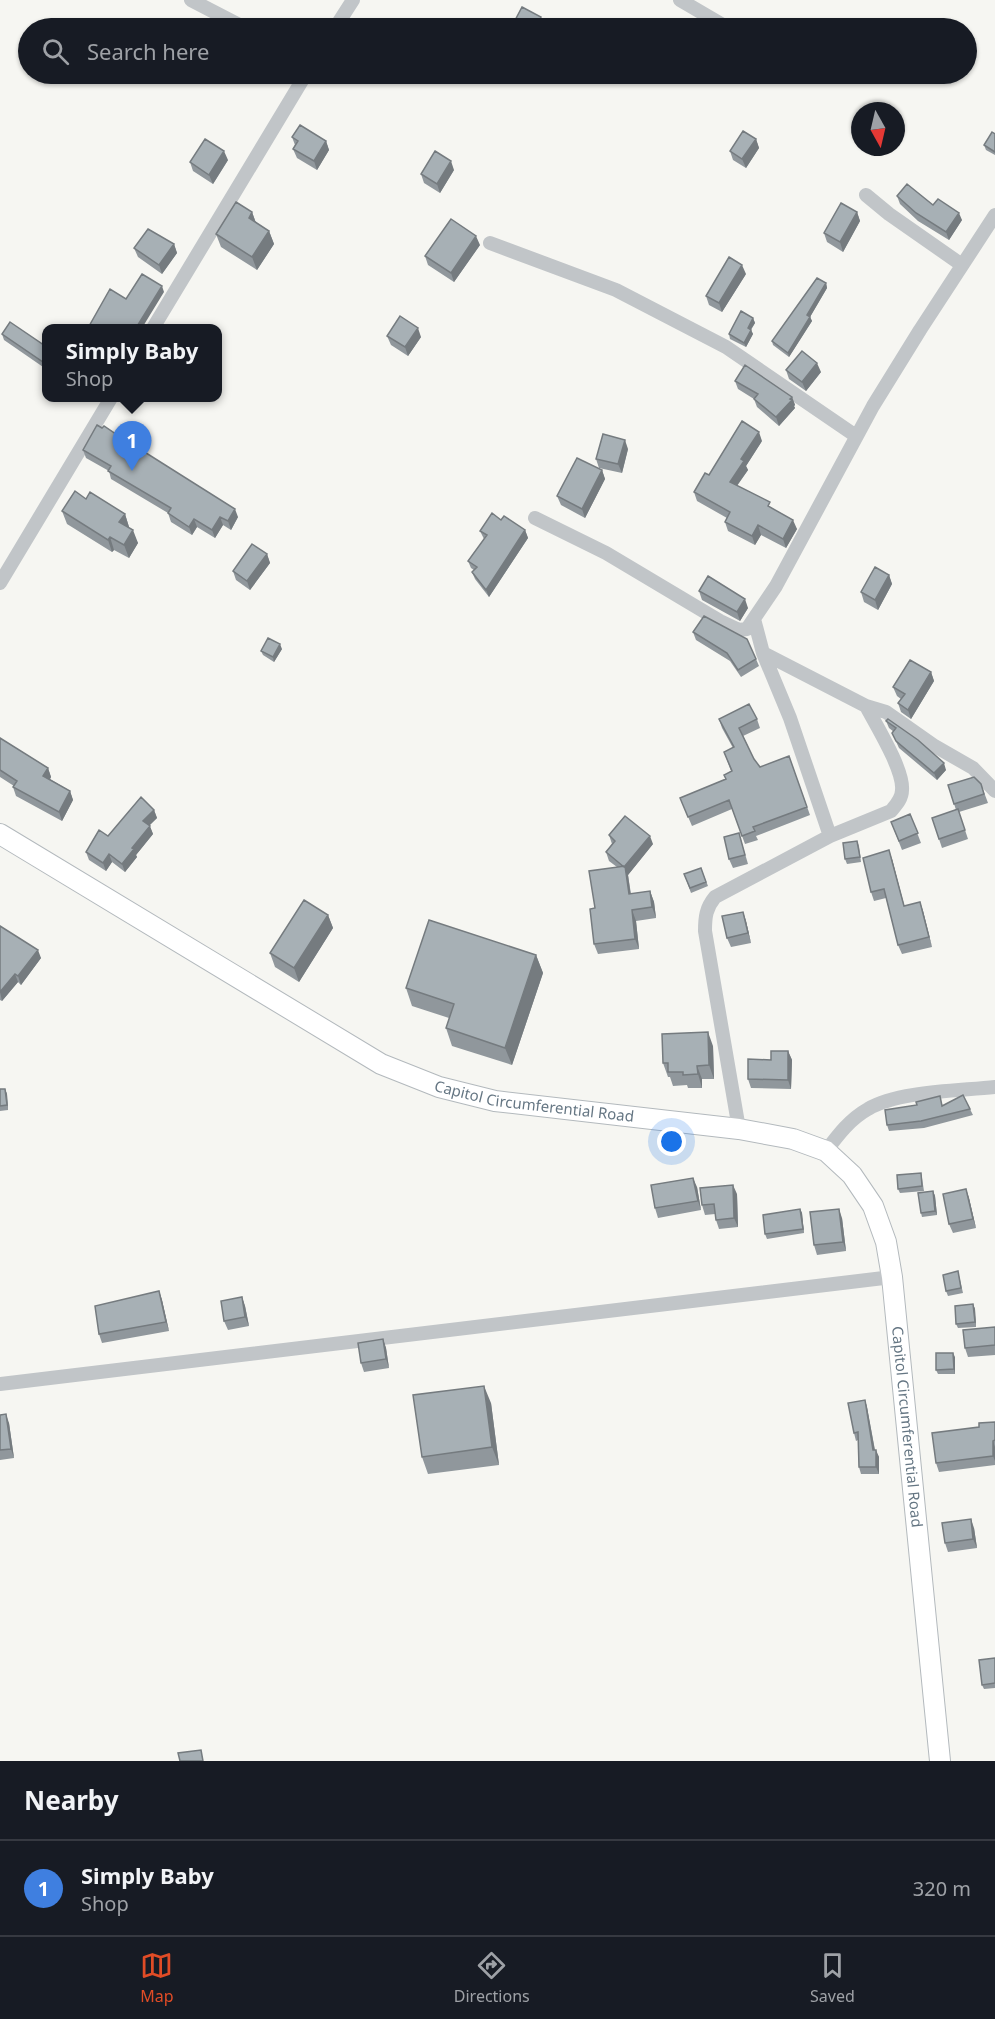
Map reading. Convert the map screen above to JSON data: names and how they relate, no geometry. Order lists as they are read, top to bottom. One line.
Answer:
{"streets":{"main road":["Capitol Circumferential Road"]},"north":"bottom","page":{"search":"Search here","popup":["Simply Baby","Shop"],"pins":"1","heading":"Nearby","list":[{"mark":"1","name":"Simply Baby","note":"Shop","value":"320 m"}],"nav":["Map","Directions","Saved"]}}
